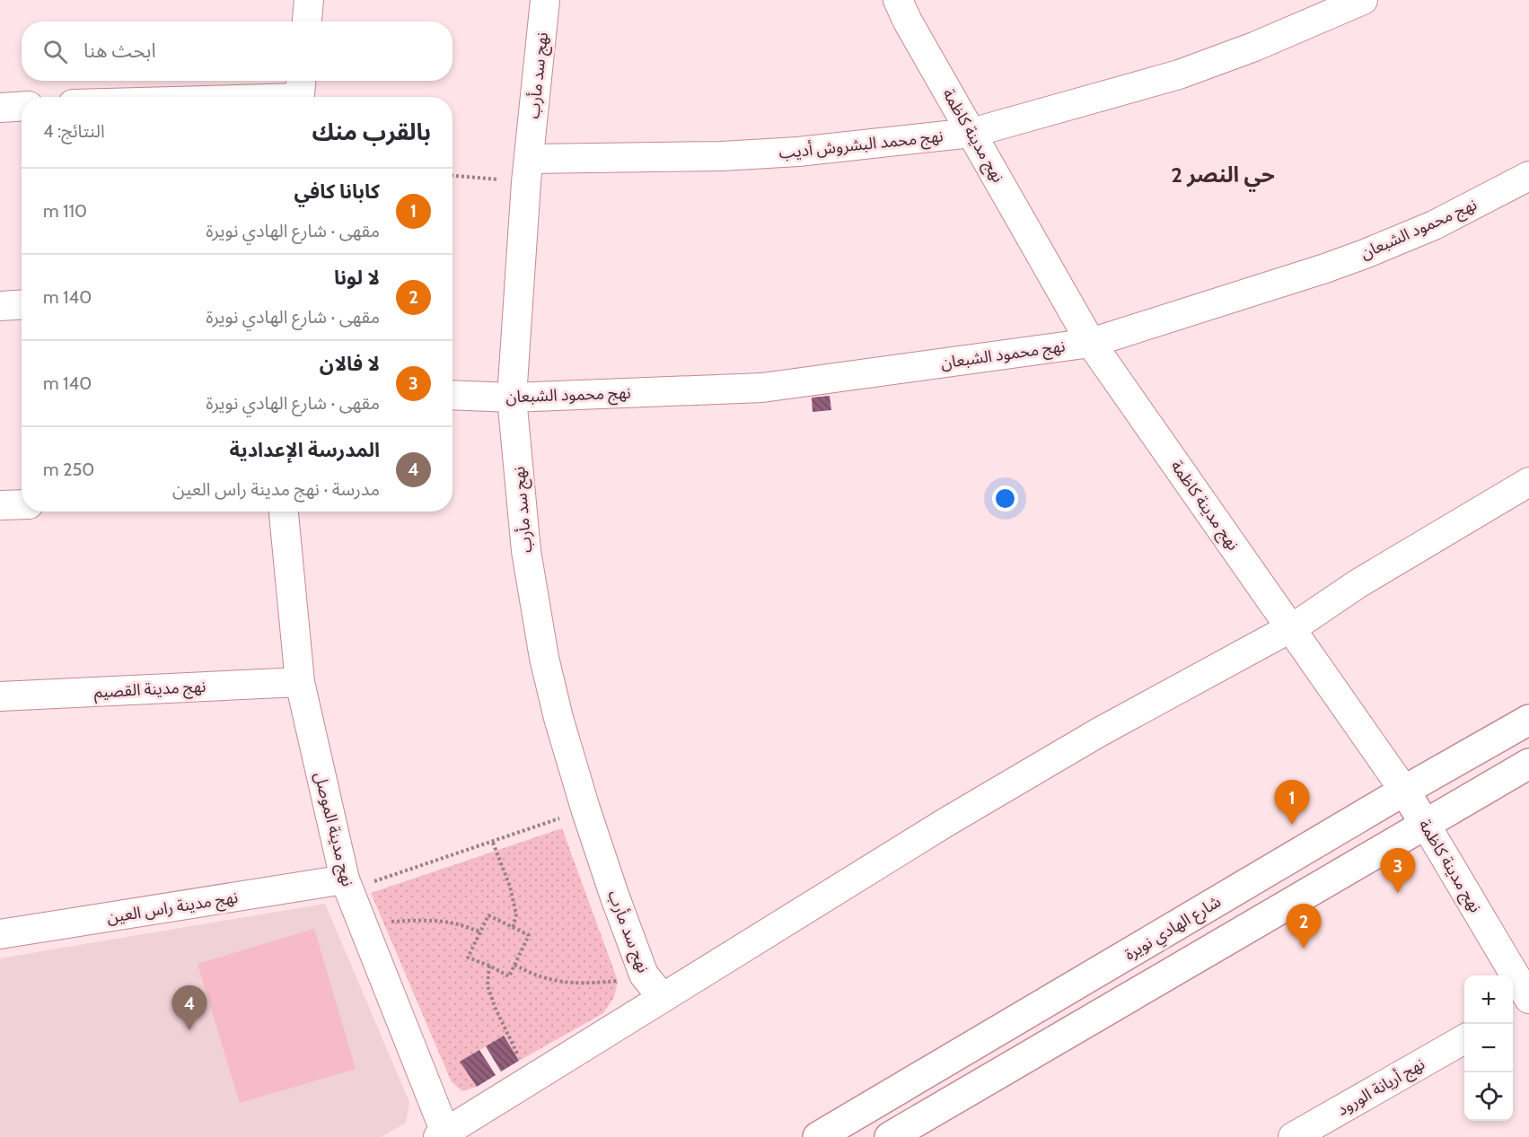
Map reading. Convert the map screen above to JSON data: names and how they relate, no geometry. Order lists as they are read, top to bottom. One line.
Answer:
{"streets":{"main road":["نهج مدينة كاظمة","شارع الهادي نويرة"],"street":["نهج سد مأرب","نهج محمد البشروش أديب","نهج محمود الشبعان","نهج مدينة القصيم","نهج مدينة الموصل","نهج مدينة راس العين","نهج أريانة الورود"]},"crossings":[["نهج سد مأرب","نهج محمد البشروش أديب"],["نهج سد مأرب","نهج محمود الشبعان"],["نهج مدينة كاظمة","نهج محمد البشروش أديب"],["نهج مدينة كاظمة","نهج محمود الشبعان"],["نهج مدينة كاظمة","شارع الهادي نويرة"],["نهج مدينة القصيم","نهج مدينة الموصل"],["نهج مدينة الموصل","نهج مدينة راس العين"]],"districts":["حي النصر 2"],"page":{"search":"ابحث هنا","heading":["بالقرب منك","النتائج: 4"],"list":[{"mark":"1","name":"كابانا كافي","note":"مقهى · شارع الهادي نويرة","value":"110 m"},{"mark":"2","name":"لا لونا","note":"مقهى · شارع الهادي نويرة","value":"140 m"},{"mark":"3","name":"لا فالان","note":"مقهى · شارع الهادي نويرة","value":"140 m"},{"mark":"4","name":"المدرسة الإعدادية","note":"مدرسة · نهج مدينة راس العين","value":"250 m"}],"pins":["1","3","2","4"],"map_buttons":["+","−"]}}
